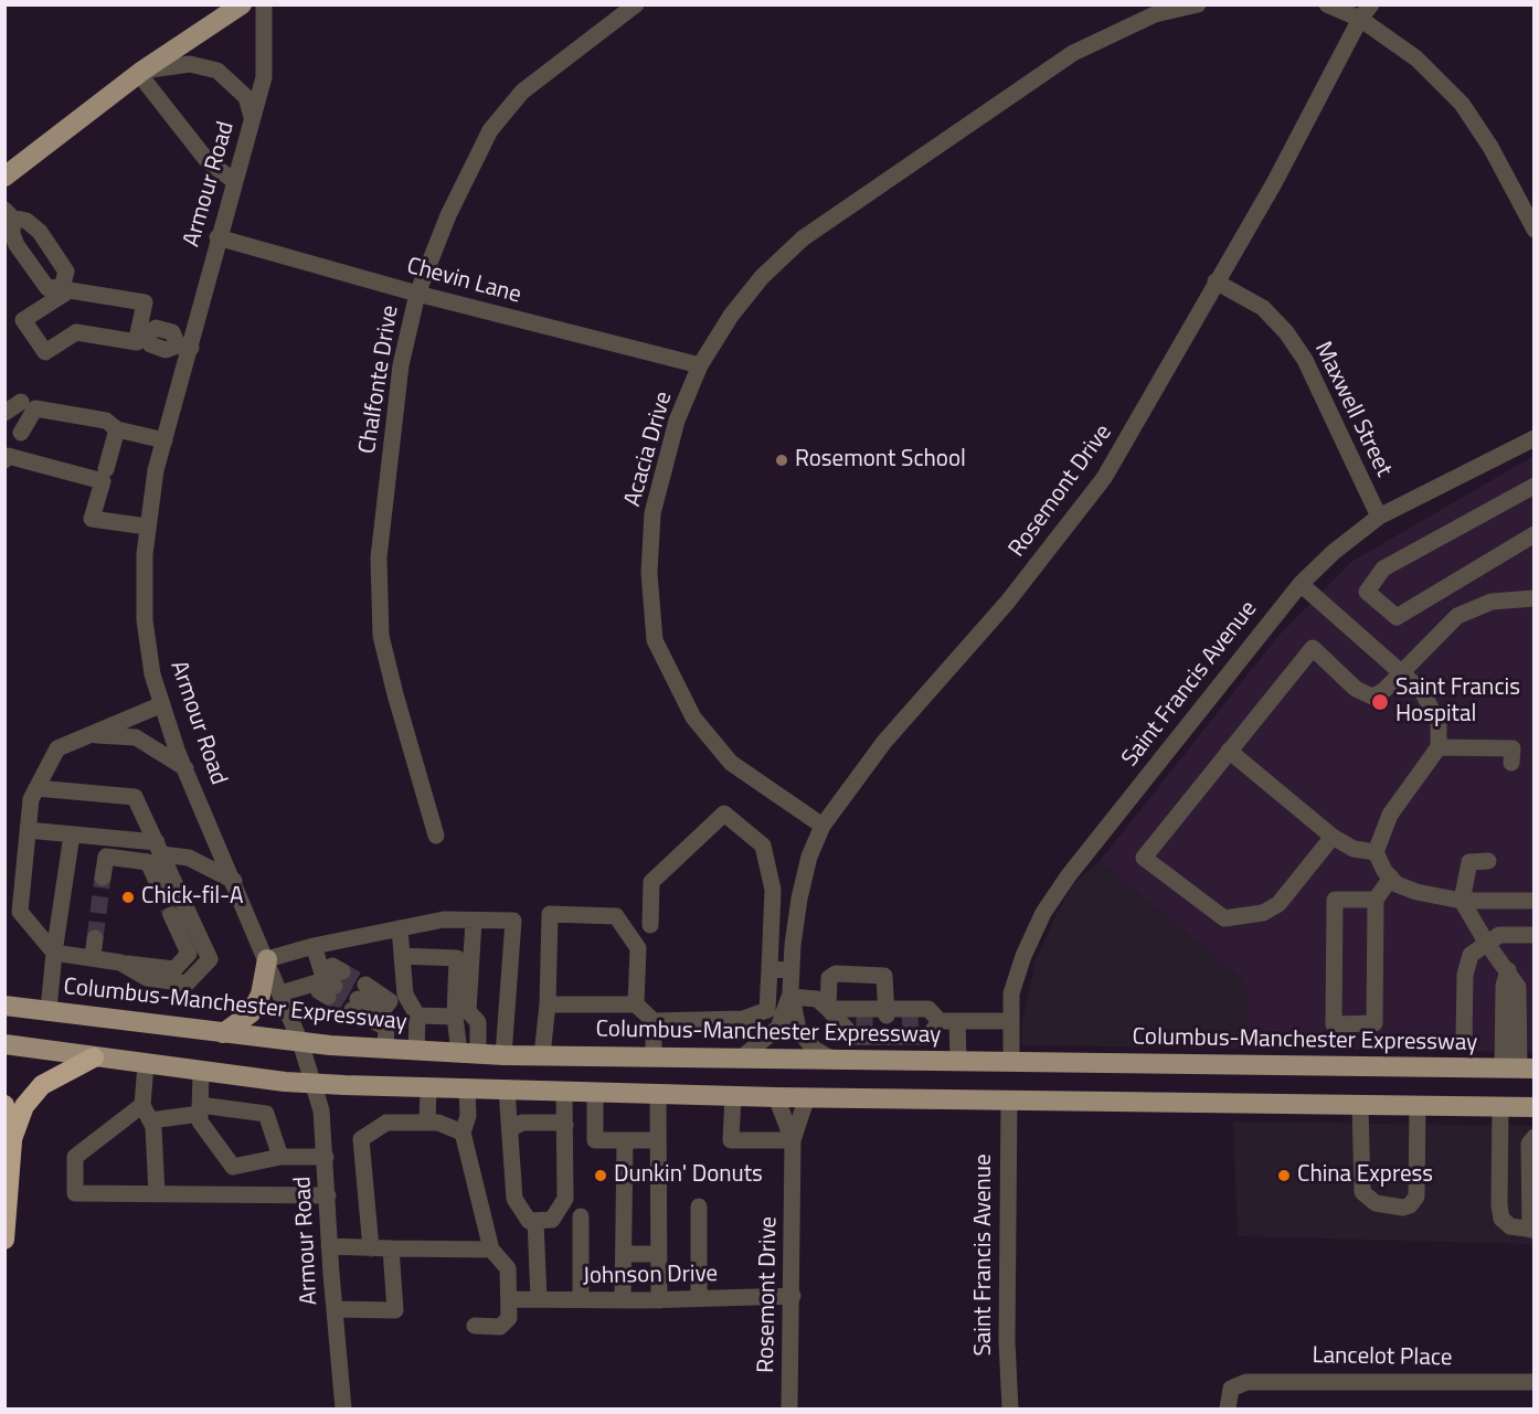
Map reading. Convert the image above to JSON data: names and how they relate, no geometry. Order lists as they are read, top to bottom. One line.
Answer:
{"streets":{"main road":["Columbus-Manchester Expressway"],"street":["Armour Road","Chevin Lane","Chalfonte Drive","Maxwell Street","Acacia Drive","Rosemont Drive","Saint Francis Avenue","Johnson Drive","Lancelot Place"]},"crossings":[["Armour Road","Chevin Lane"],["Armour Road","Columbus-Manchester Expressway"],["Chevin Lane","Chalfonte Drive"],["Chevin Lane","Acacia Drive"],["Maxwell Street","Rosemont Drive"],["Maxwell Street","Saint Francis Avenue"],["Acacia Drive","Rosemont Drive"],["Rosemont Drive","Columbus-Manchester Expressway"],["Rosemont Drive","Johnson Drive"],["Saint Francis Avenue","Columbus-Manchester Expressway"]],"places":["Rosemont School","Saint Francis Hospital","Chick-fil-A","Dunkin' Donuts","China Express"]}
